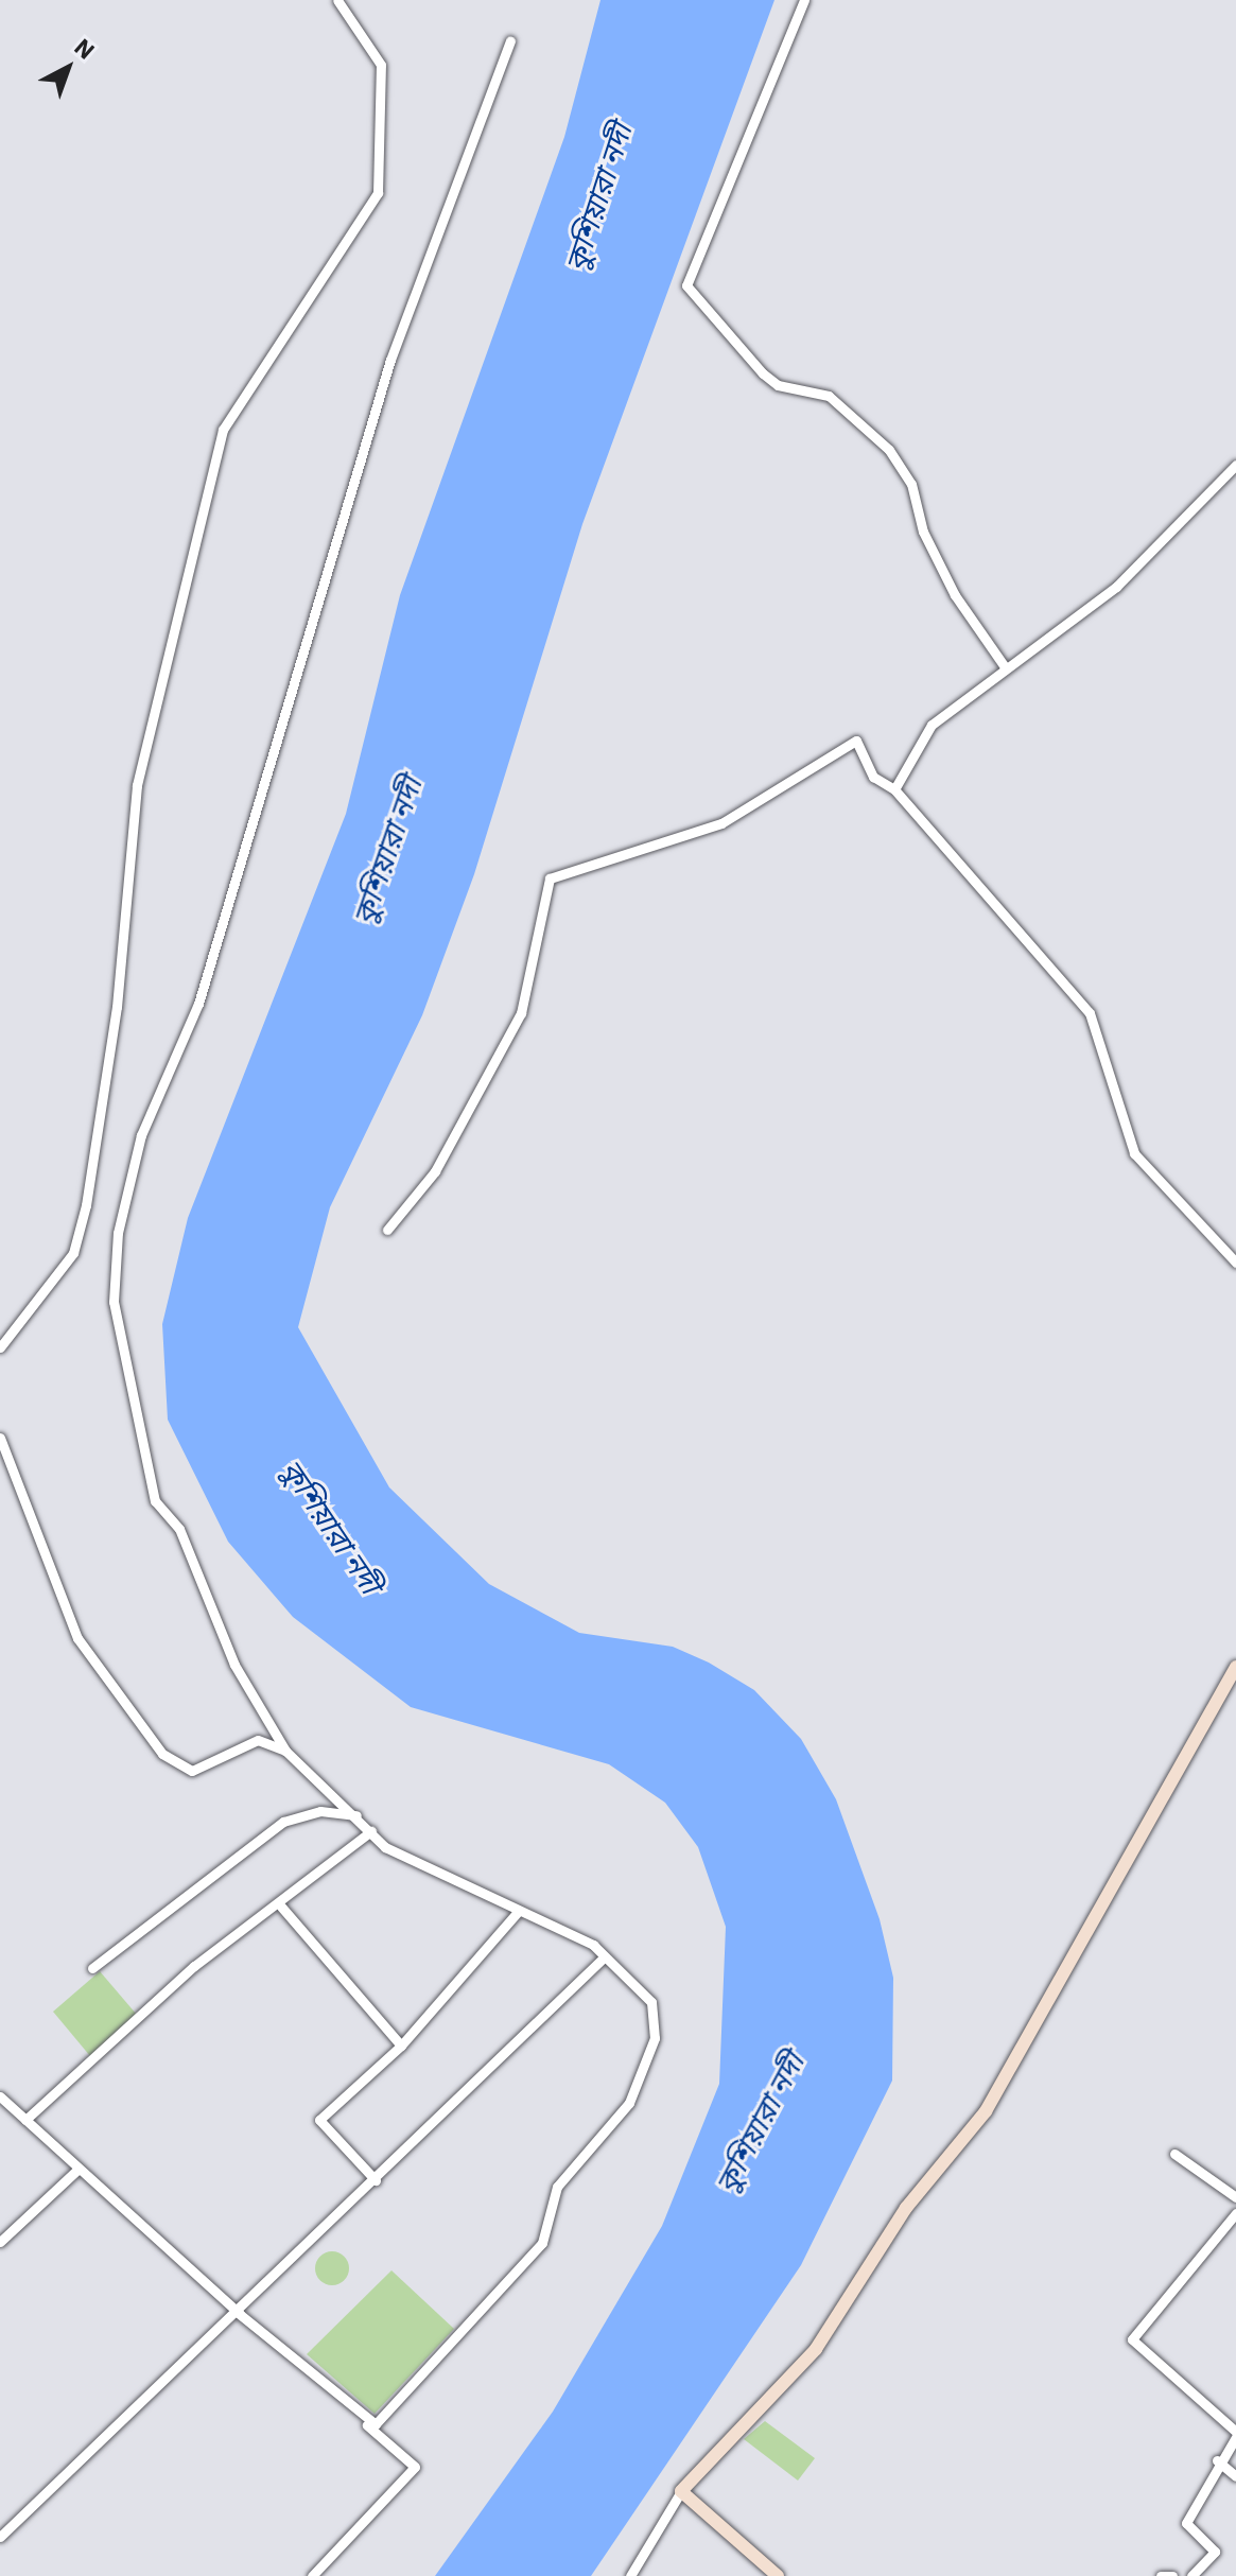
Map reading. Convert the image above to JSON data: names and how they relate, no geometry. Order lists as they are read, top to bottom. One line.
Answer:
{"water":["কুশিয়ারা নদী"],"north":"top right"}
